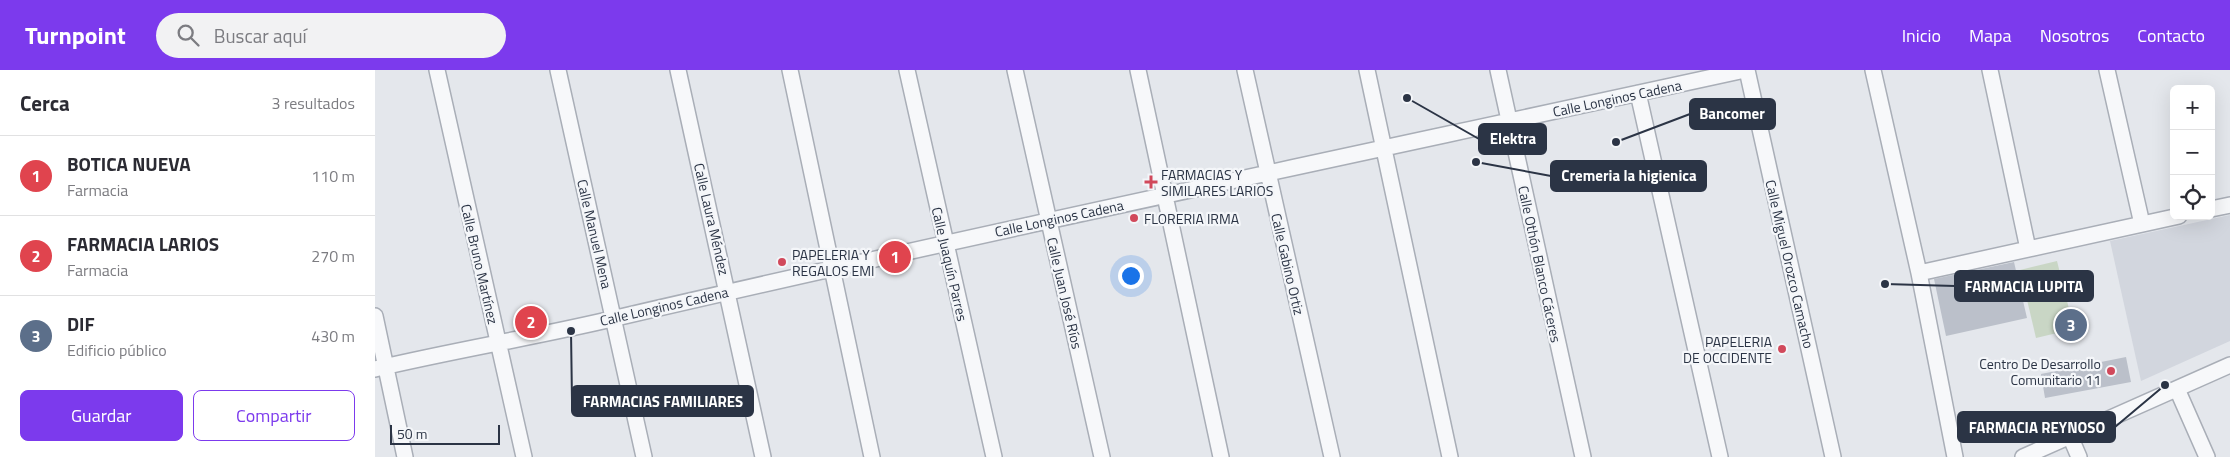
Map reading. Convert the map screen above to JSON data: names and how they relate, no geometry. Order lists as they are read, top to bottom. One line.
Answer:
{"streets":{"street":["Calle Longinos Cadena","Calle Laura Méndez","Calle Manuel Mena","Calle Bruno Martínez","Calle Juaquín Parres","Calle Gabino Ortiz","Calle Othón Blanco Cáceres","Calle Miguel Orozco Camacho","Calle Juan José Ríos"]},"crossings":[["Calle Longinos Cadena","Calle Laura Méndez"],["Calle Longinos Cadena","Calle Manuel Mena"],["Calle Longinos Cadena","Calle Bruno Martínez"],["Calle Longinos Cadena","Calle Juaquín Parres"],["Calle Longinos Cadena","Calle Gabino Ortiz"],["Calle Longinos Cadena","Calle Othón Blanco Cáceres"],["Calle Longinos Cadena","Calle Miguel Orozco Camacho"],["Calle Longinos Cadena","Calle Juan José Ríos"]],"places":{"other":["Elektra","Bancomer","Cremeria la higienica","FLORERIA IRMA","PAPELERIA Y REGALOS EMI","FARMACIA LUPITA","FARMACIAS FAMILIARES","PAPELERIA DE OCCIDENTE","Centro De Desarrollo Comunitario 11","FARMACIA REYNOSO"],"health":["FARMACIAS Y SIMILARES LARIOS"]},"scale_bar":"50 m","page":{"header":"Turnpoint","search":"Buscar aquí","nav":["Inicio","Mapa","Nosotros","Contacto"],"heading":["Cerca","3 resultados"],"map_buttons":["+","−"],"list":[{"mark":"1","name":"BOTICA NUEVA","note":"Farmacia","value":"110 m"},{"mark":"2","name":"FARMACIA LARIOS","note":"Farmacia","value":"270 m"},{"mark":"3","name":"DIF","note":"Edificio público","value":"430 m"}],"pins":["1","2","3"],"buttons":["Guardar","Compartir"],"scale":"50 m"}}
